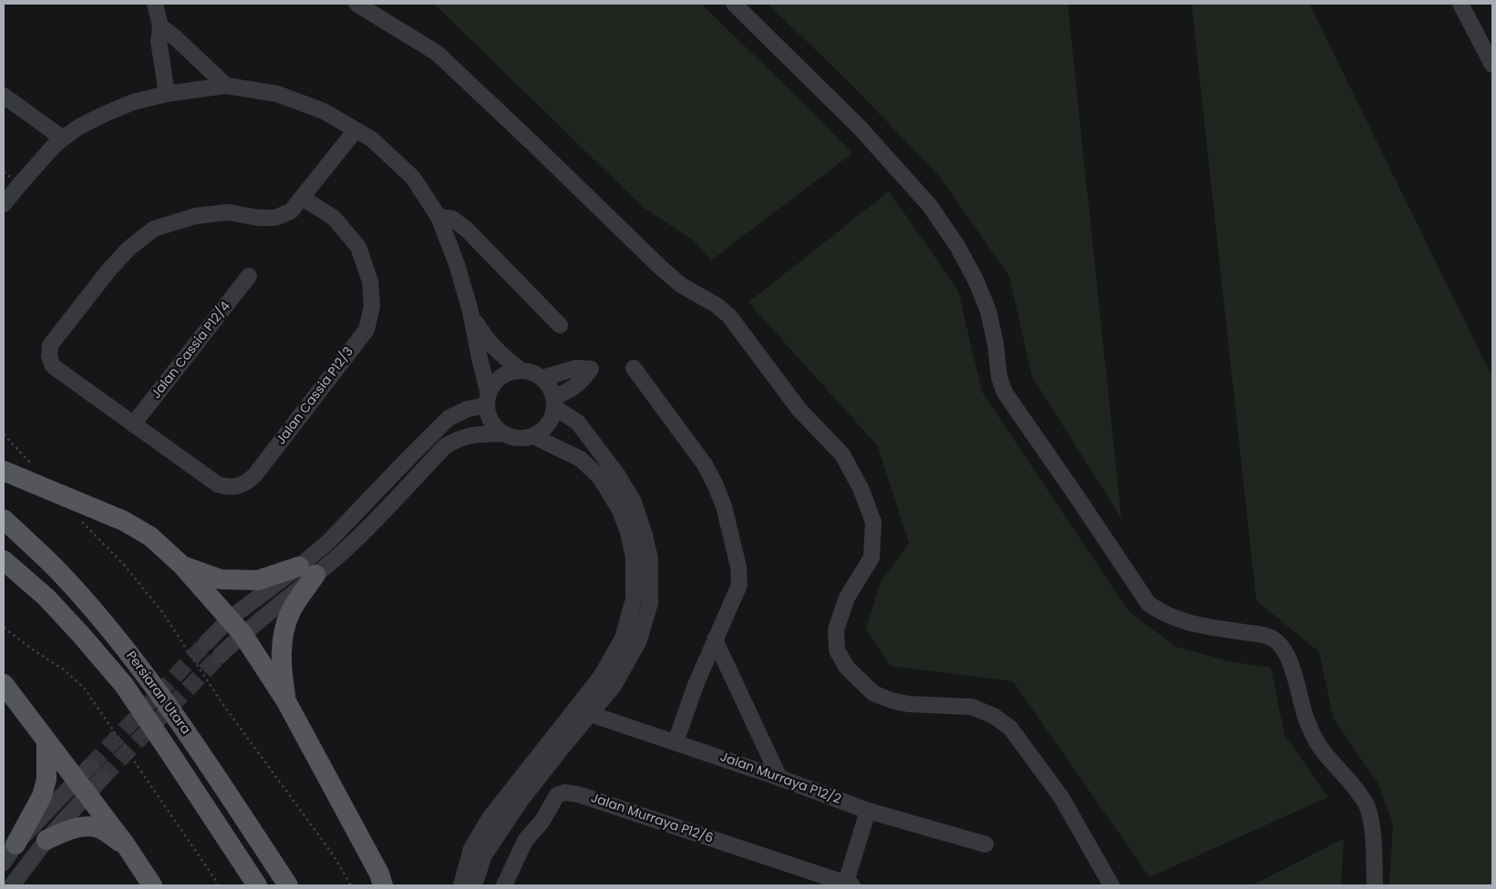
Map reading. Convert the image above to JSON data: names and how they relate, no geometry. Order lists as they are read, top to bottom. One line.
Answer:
{"streets":{"main road":["Persiaran Utara"],"street":["Jalan Cassia P12/4","Jalan Cassia P12/3","Jalan Murraya P12/2","Jalan Murraya P12/6"]},"crossings":[["Jalan Cassia P12/4","Jalan Cassia P12/3"]]}
